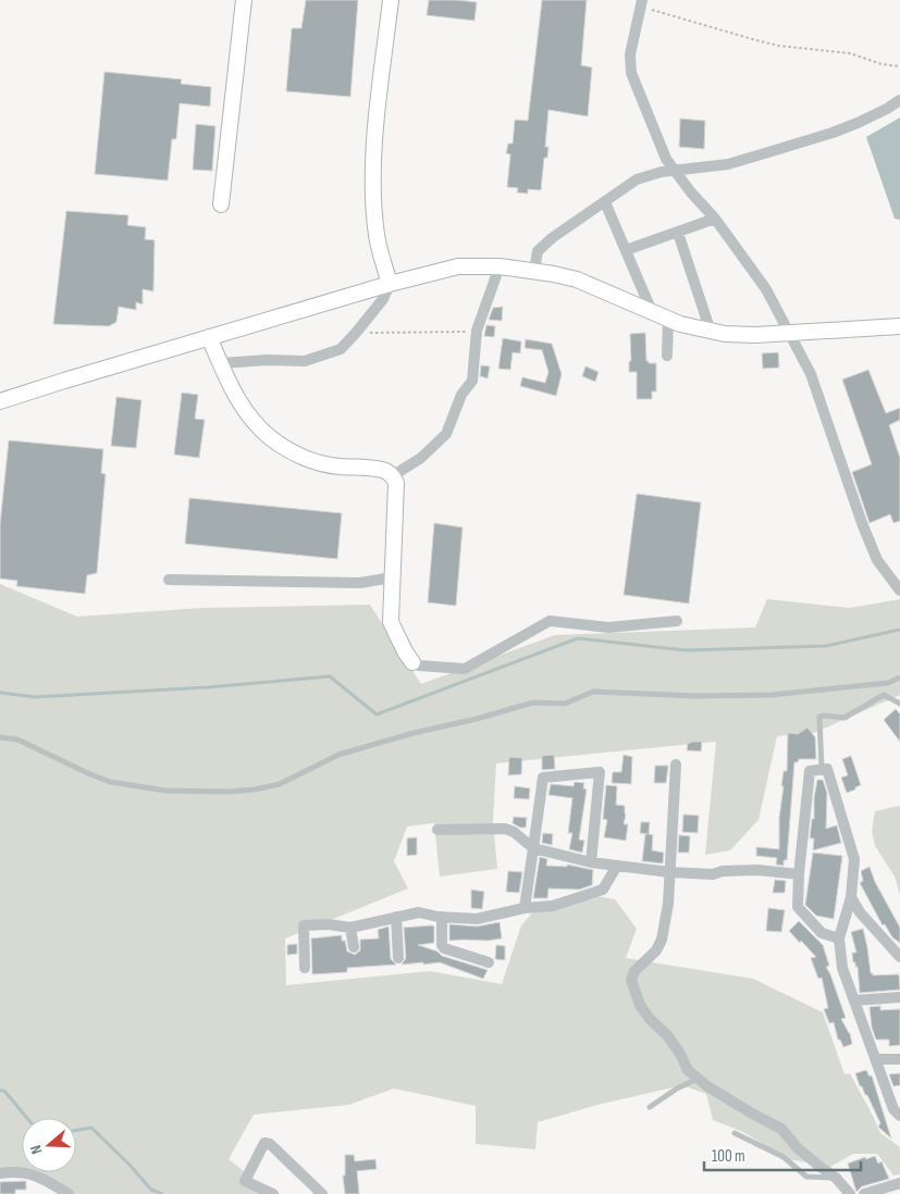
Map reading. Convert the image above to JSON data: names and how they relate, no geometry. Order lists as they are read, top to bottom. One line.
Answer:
{"scale_bar":"100 m","north":"left"}
